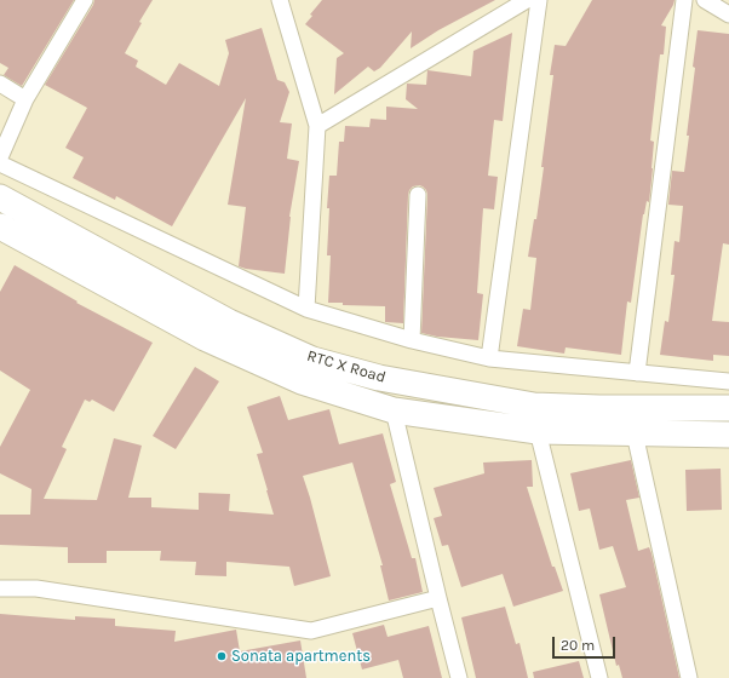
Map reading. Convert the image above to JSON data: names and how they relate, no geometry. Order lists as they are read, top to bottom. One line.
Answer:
{"streets":{"main road":["RTC X Road"]},"places":["Sonata apartments"],"scale_bar":"20 m"}
